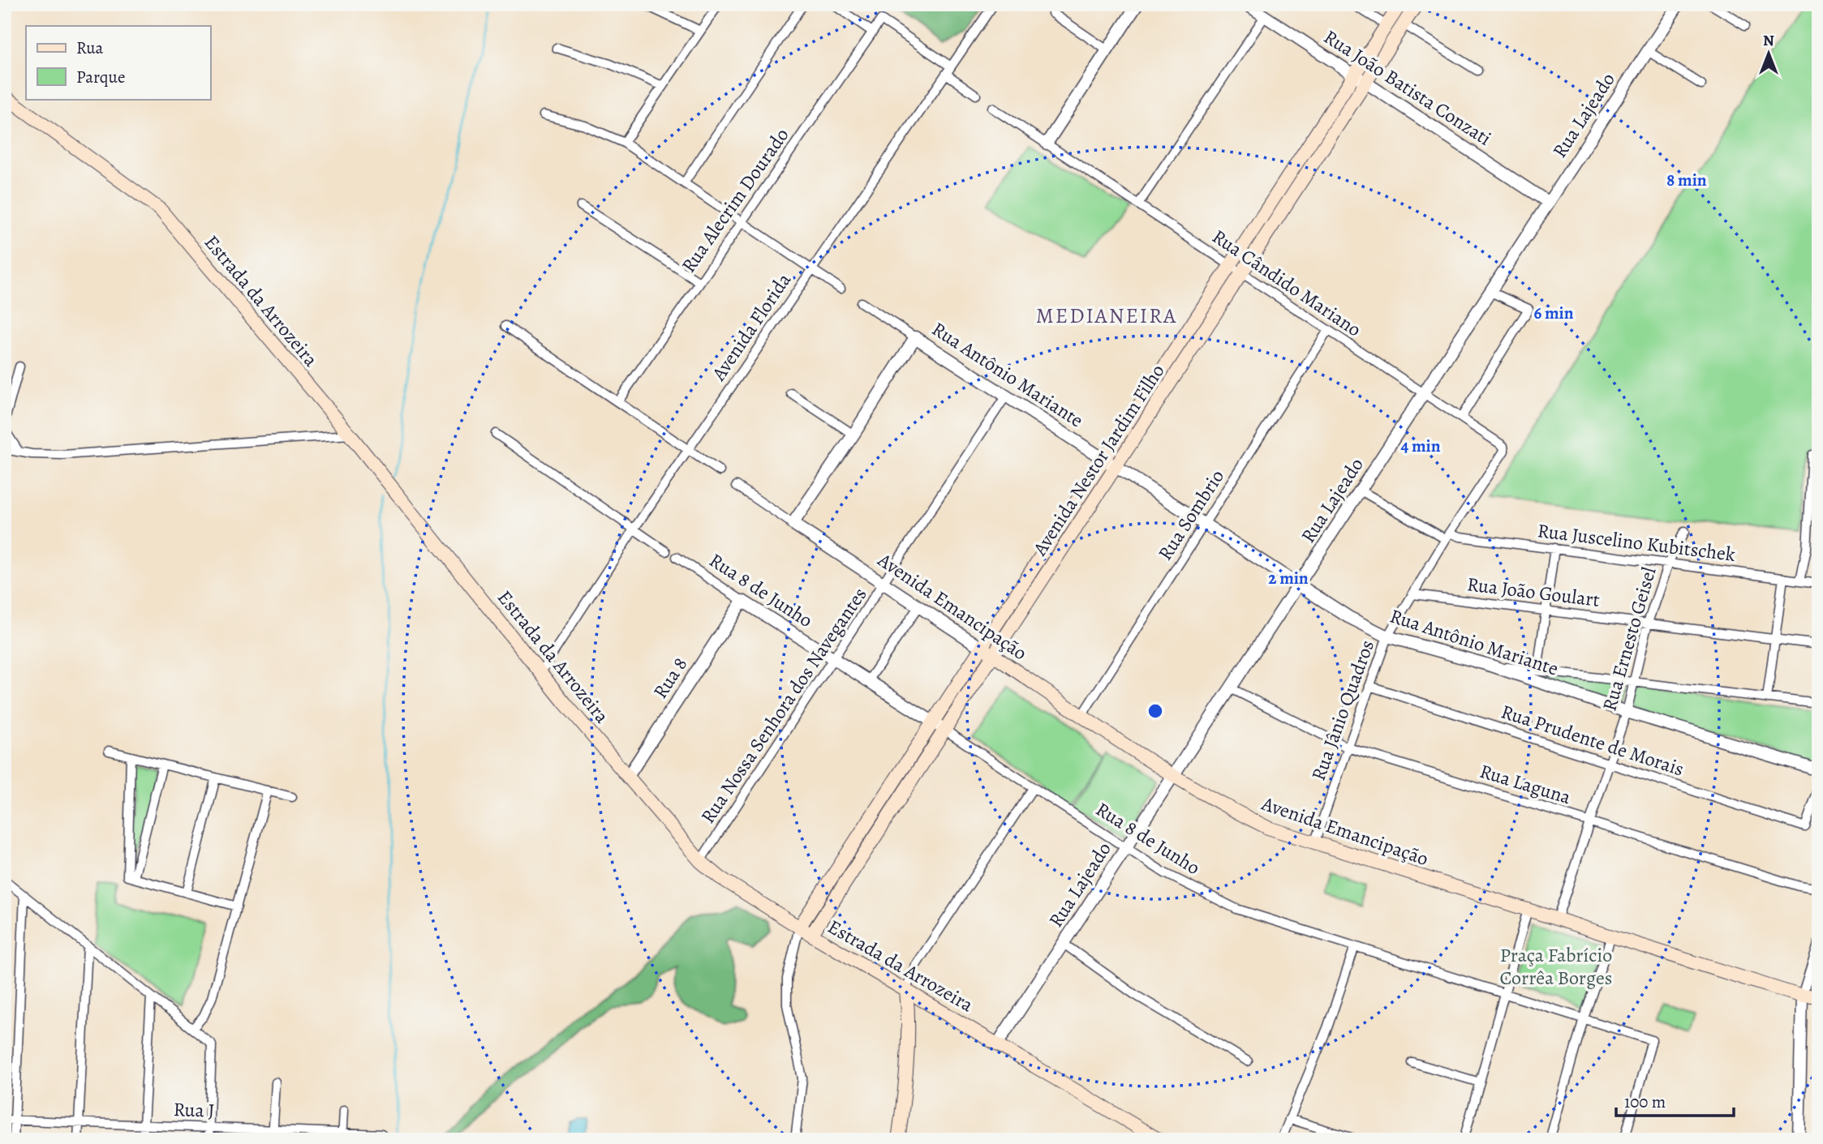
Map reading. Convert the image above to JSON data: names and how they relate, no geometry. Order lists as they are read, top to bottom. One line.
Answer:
{"streets":{"main road":["Estrada da Arrozeira","Avenida Nestor Jardim Filho","Avenida Emancipação"],"street":["Rua João Batista Conzati","Rua Lajeado","Rua Alecrim Dourado","Rua Cândido Mariano","Avenida Florida","Rua Antônio Mariante","Rua Sombrio","Rua Juscelino Kubitschek","Rua 8 de Junho","Rua João Goulart","Rua Ernesto Geisel","Rua 8","Rua Nossa Senhora dos Navegantes","Rua Jânio Quadros","Rua Prudente de Morais","Rua Laguna","Rua J"]},"crossings":[["Rua João Batista Conzati","Rua Lajeado"],["Rua João Batista Conzati","Avenida Nestor Jardim Filho"],["Rua Lajeado","Rua Cândido Mariano"],["Rua Lajeado","Estrada da Arrozeira"],["Rua Lajeado","Rua Antônio Mariante"],["Rua Lajeado","Rua Juscelino Kubitschek"],["Rua Lajeado","Rua 8 de Junho"],["Rua Lajeado","Avenida Emancipação"],["Rua Lajeado","Rua Laguna"],["Rua Alecrim Dourado","Avenida Florida"],["Rua Cândido Mariano","Avenida Nestor Jardim Filho"],["Rua Cândido Mariano","Rua Sombrio"],["Rua Cândido Mariano","Rua Jânio Quadros"],["Estrada da Arrozeira","Avenida Florida"],["Estrada da Arrozeira","Avenida Nestor Jardim Filho"],["Estrada da Arrozeira","Rua 8"],["Estrada da Arrozeira","Rua Nossa Senhora dos Navegantes"],["Rua Antônio Mariante","Avenida Nestor Jardim Filho"],["Rua Antônio Mariante","Rua Sombrio"],["Rua Antônio Mariante","Rua Ernesto Geisel"],["Rua Antônio Mariante","Rua Nossa Senhora dos Navegantes"],["Rua Antônio Mariante","Rua Jânio Quadros"],["Avenida Nestor Jardim Filho","Rua 8 de Junho"],["Avenida Nestor Jardim Filho","Avenida Emancipação"],["Rua Sombrio","Avenida Emancipação"],["Rua Juscelino Kubitschek","Rua Ernesto Geisel"],["Rua Juscelino Kubitschek","Rua Jânio Quadros"],["Rua 8 de Junho","Rua 8"],["Rua 8 de Junho","Rua Nossa Senhora dos Navegantes"],["Rua João Goulart","Rua Ernesto Geisel"],["Rua João Goulart","Rua Jânio Quadros"],["Avenida Emancipação","Rua Ernesto Geisel"],["Avenida Emancipação","Rua Nossa Senhora dos Navegantes"],["Avenida Emancipação","Rua Jânio Quadros"],["Rua Ernesto Geisel","Rua Prudente de Morais"],["Rua Ernesto Geisel","Rua Laguna"],["Rua Jânio Quadros","Rua Prudente de Morais"],["Rua Jânio Quadros","Rua Laguna"]],"districts":["MEDIANEIRA"],"parks":["Praça Fabrício Corrêa Borges"],"legend":["Rua","Parque"],"scale_bar":"100 m","north":"top","rings":["8 min","6 min","4 min","2 min"]}
